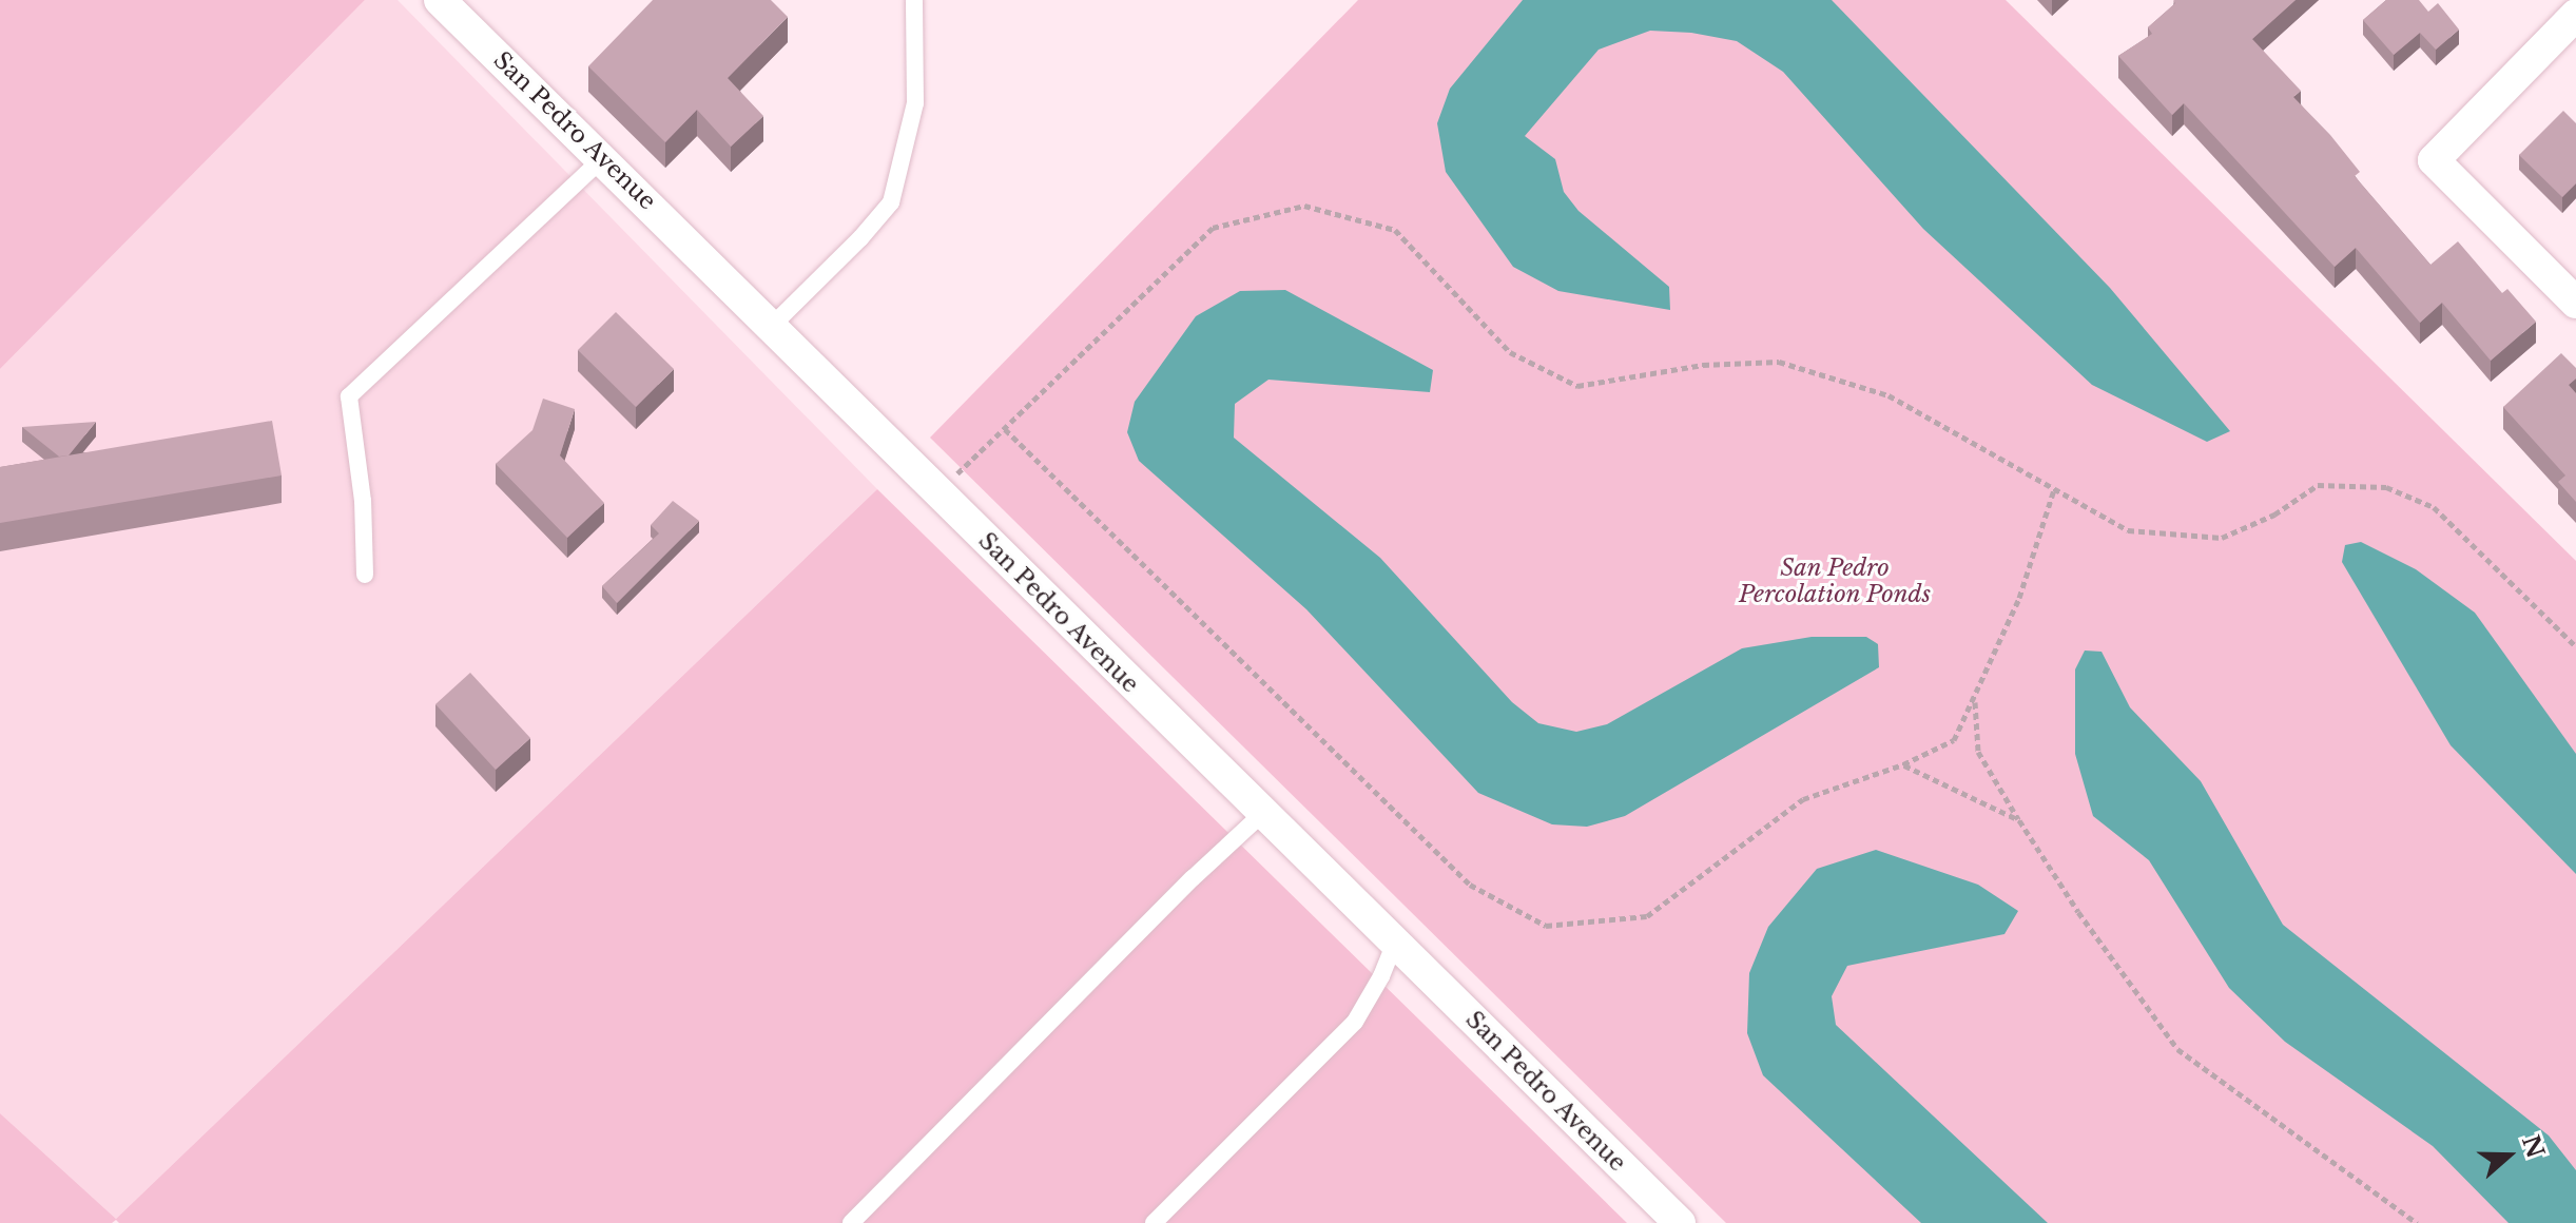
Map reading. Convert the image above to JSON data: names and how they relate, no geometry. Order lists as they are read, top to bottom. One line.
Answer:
{"streets":{"street":["San Pedro Avenue"]},"parks":["San Pedro Percolation Ponds"],"north":"right"}
